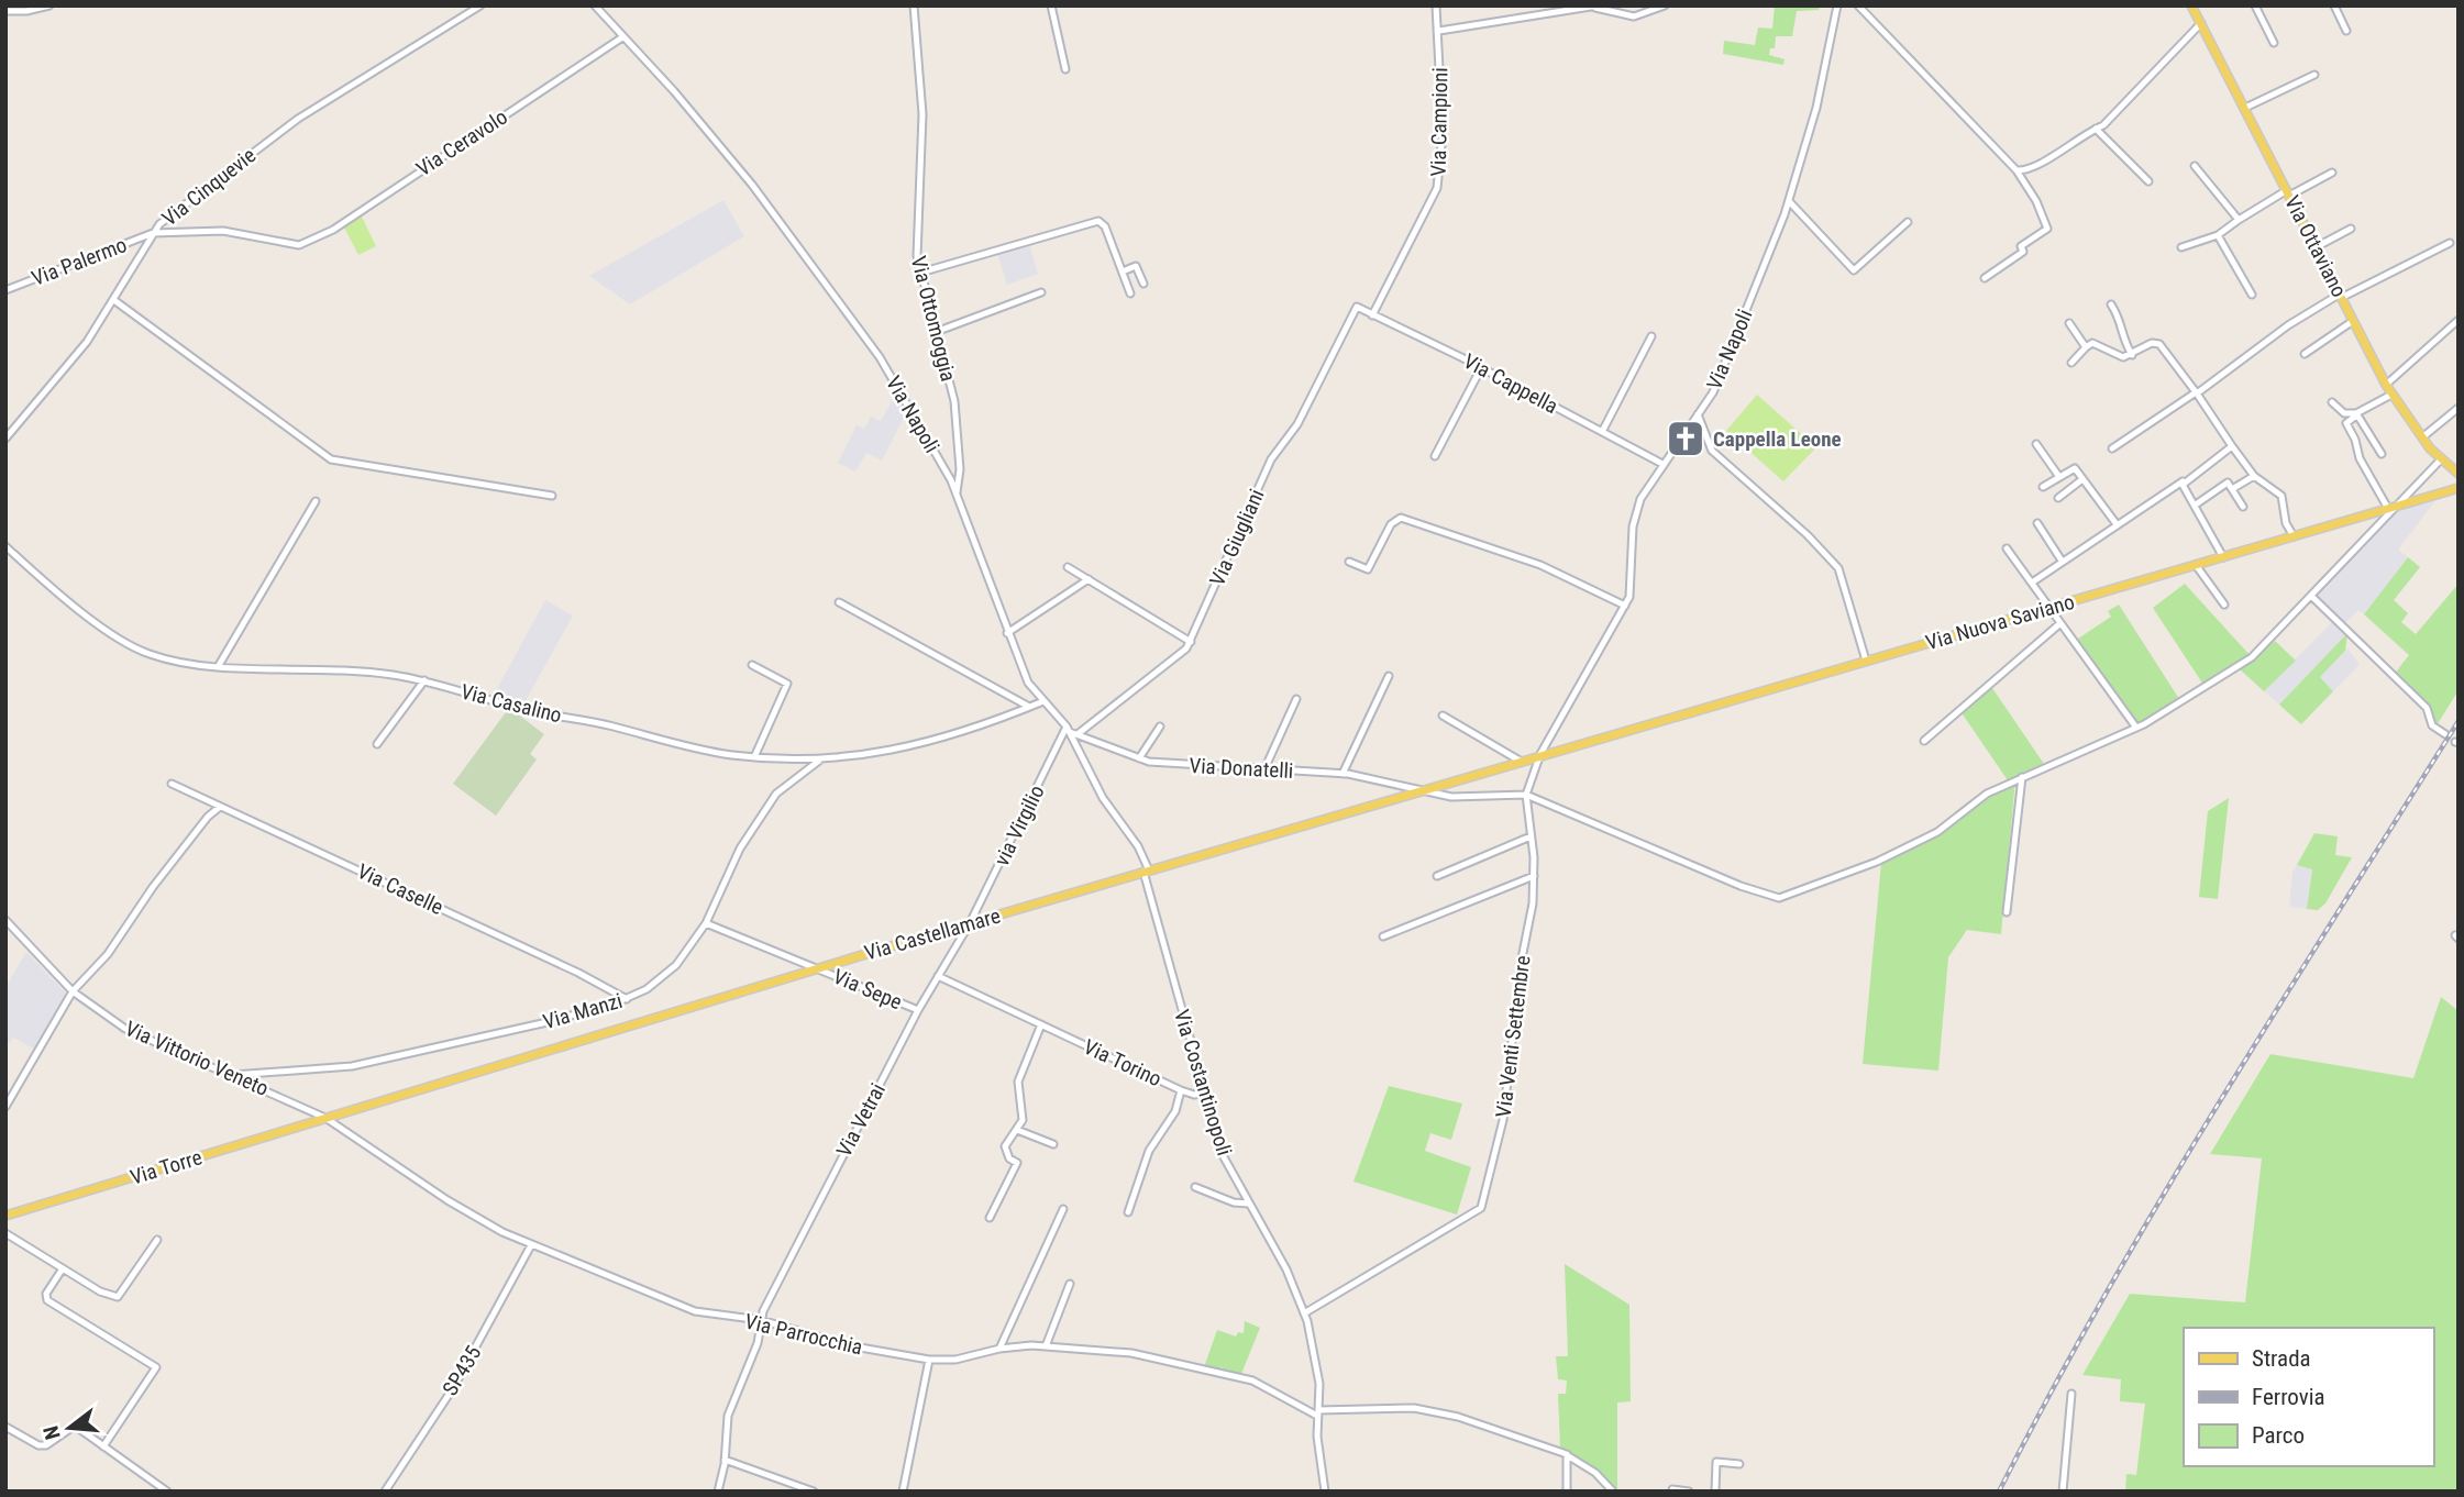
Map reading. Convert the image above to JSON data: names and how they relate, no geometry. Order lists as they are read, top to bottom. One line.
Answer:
{"streets":{"main road":["Via Ottaviano","Via Nuova Saviano","Via Castellamare","Via Torre"],"street":["Via Campioni","Via Ceravolo","Via Cinquevie","Via Palermo","Via Ottomoggia","Via Napoli","Via Cappella","Via Giugliani","Via Casalino","Via Donatelli","via Virgilio","Via Caselle","Via Sepe","Via Manzi","Via Venti Settembre","Via Vittorio Veneto","Via Torino","Via Costantinopoli","Via Vetrai","Via Parrocchia","SP435"]},"crossings":[["Via Campioni","Via Cappella"],["Via Ceravolo","Via Cinquevie"],["Via Ceravolo","Via Palermo"],["Via Ceravolo","Via Napoli"],["Via Cinquevie","Via Palermo"],["Via Ottomoggia","Via Napoli"],["Via Napoli","Via Cappella"],["Via Napoli","Via Nuova Saviano"],["Via Napoli","Via Casalino"],["Via Napoli","Via Donatelli"],["Via Napoli","via Virgilio"],["Via Napoli","Via Castellamare"],["Via Napoli","Via Venti Settembre"],["Via Napoli","Via Costantinopoli"],["Via Cappella","Via Giugliani"],["Via Giugliani","Via Donatelli"],["Via Nuova Saviano","Via Castellamare"],["Via Nuova Saviano","Via Venti Settembre"],["Via Casalino","Via Manzi"],["Via Donatelli","via Virgilio"],["Via Donatelli","Via Castellamare"],["Via Donatelli","Via Venti Settembre"],["via Virgilio","Via Castellamare"],["via Virgilio","Via Vetrai"],["Via Caselle","Via Manzi"],["Via Castellamare","Via Sepe"],["Via Castellamare","Via Venti Settembre"],["Via Castellamare","Via Vittorio Veneto"],["Via Castellamare","Via Costantinopoli"],["Via Castellamare","Via Vetrai"],["Via Castellamare","Via Torre"],["Via Castellamare","Via Parrocchia"],["Via Sepe","Via Manzi"],["Via Sepe","Via Vetrai"],["Via Manzi","Via Vittorio Veneto"],["Via Venti Settembre","Via Costantinopoli"],["Via Vittorio Veneto","Via Torre"],["Via Vittorio Veneto","Via Parrocchia"],["Via Torino","Via Costantinopoli"],["Via Torino","Via Vetrai"],["Via Costantinopoli","Via Parrocchia"],["Via Vetrai","Via Parrocchia"],["Via Torre","Via Parrocchia"],["Via Parrocchia","SP435"]],"places":{"church":["Cappella Leone"]},"legend":["Strada","Ferrovia","Parco"],"north":"left"}
